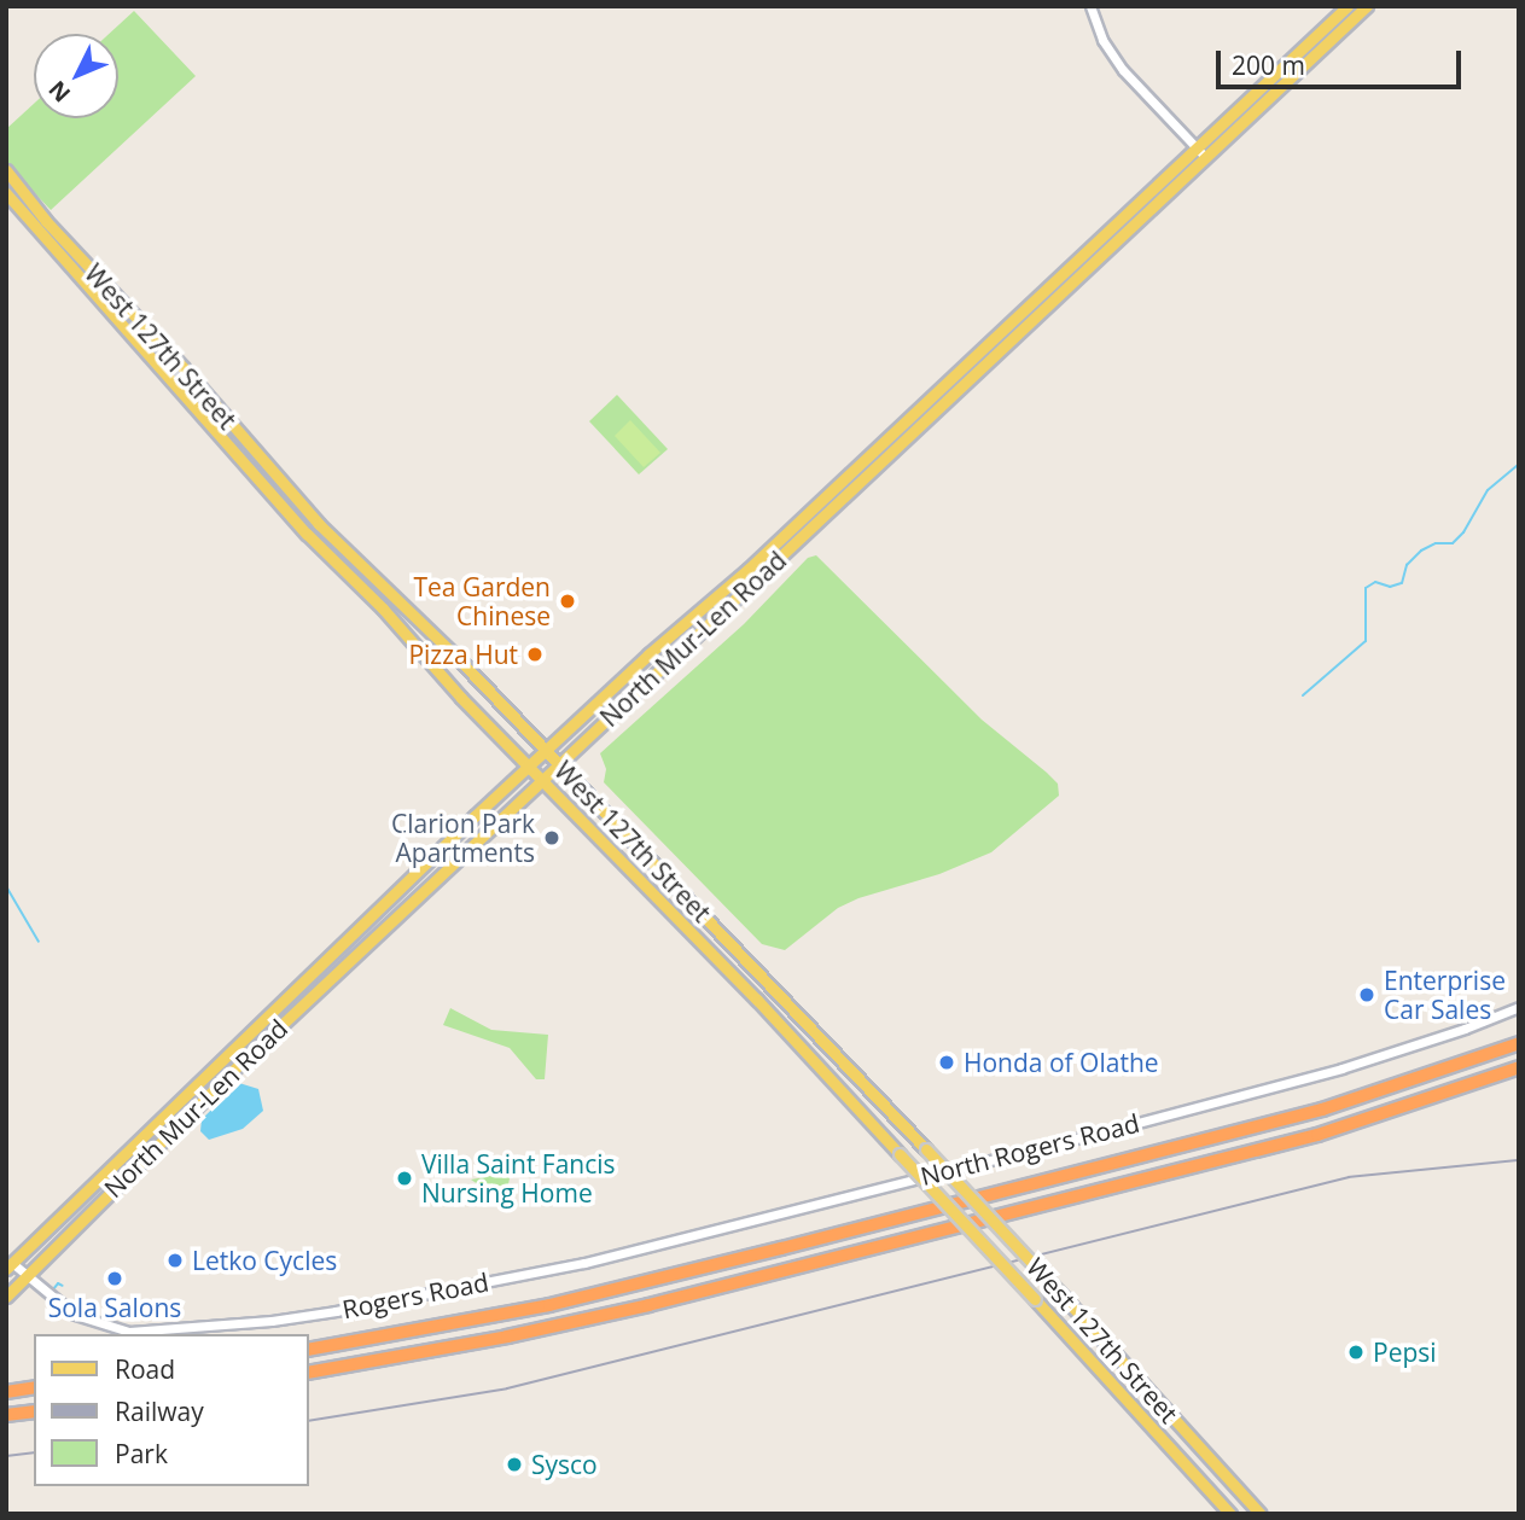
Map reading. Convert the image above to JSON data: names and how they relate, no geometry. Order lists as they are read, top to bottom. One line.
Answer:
{"streets":{"main road":["West 127th Street","North Mur-Len Road"],"street":["North Rogers Road","Rogers Road"]},"crossings":[["West 127th Street","North Mur-Len Road"],["North Mur-Len Road","Rogers Road"],["North Rogers Road","Rogers Road"]],"places":["Tea Garden Chinese","Pizza Hut","Clarion Park Apartments","Enterprise Car Sales","Honda of Olathe","Villa Saint Fancis Nursing Home","Letko Cycles","Sola Salons","Pepsi","Sysco"],"legend":["Road","Railway","Park"],"scale_bar":"200 m","north":"bottom left"}
